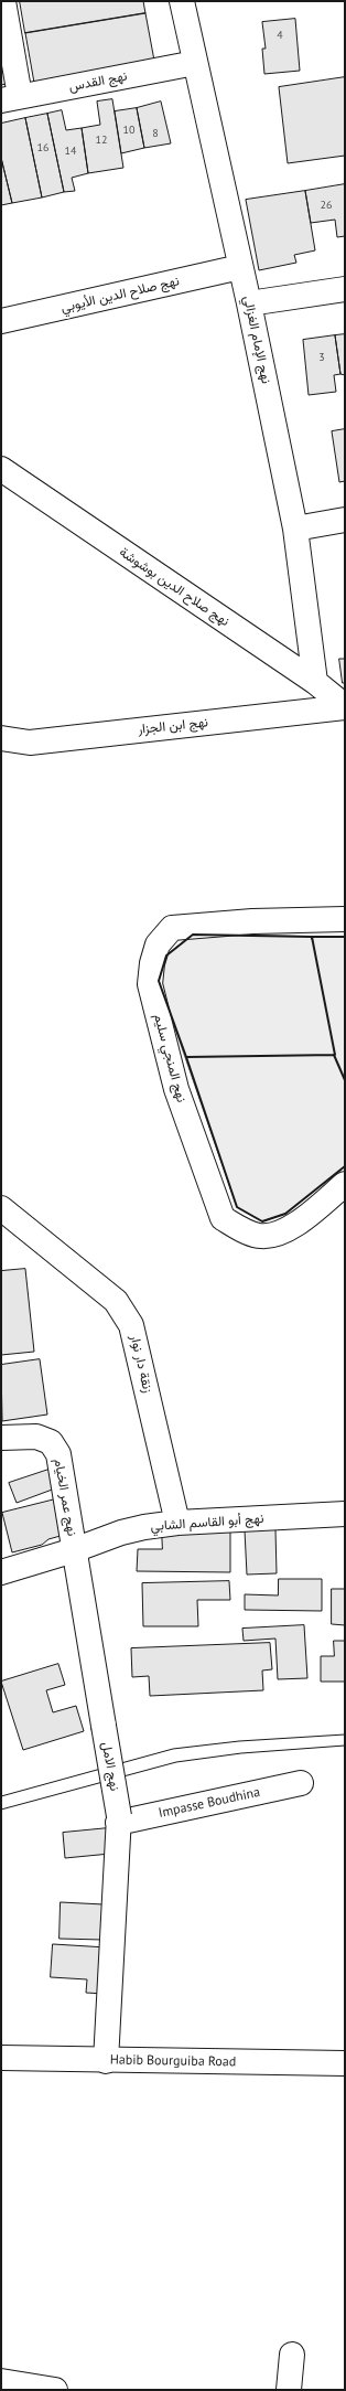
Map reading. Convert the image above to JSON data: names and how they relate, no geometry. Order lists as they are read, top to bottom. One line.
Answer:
{"streets":{"street":["نهج القدس","نهج صلاح الدين الأيوبي","نهج الإمام الغزالي","نهج صلاح الدين بوشوشة","نهج ابن الجزار","نهج المنجي سليم","زنقة دار نوار","نهج عمر الخيام","نهج أبو القاسم الشابي","نهج الامل","Impasse Boudhina","Habib Bourguiba Road"]},"crossings":[["نهج القدس","نهج الإمام الغزالي"],["نهج صلاح الدين الأيوبي","نهج الإمام الغزالي"],["نهج الإمام الغزالي","نهج صلاح الدين بوشوشة"],["نهج صلاح الدين بوشوشة","نهج ابن الجزار"],["زنقة دار نوار","نهج أبو القاسم الشابي"],["نهج عمر الخيام","نهج أبو القاسم الشابي"],["نهج عمر الخيام","نهج الامل"],["نهج أبو القاسم الشابي","نهج الامل"],["نهج الامل","Impasse Boudhina"],["نهج الامل","Habib Bourguiba Road"]],"house_numbers":["4","10","8","12","16","14","26","3"]}
